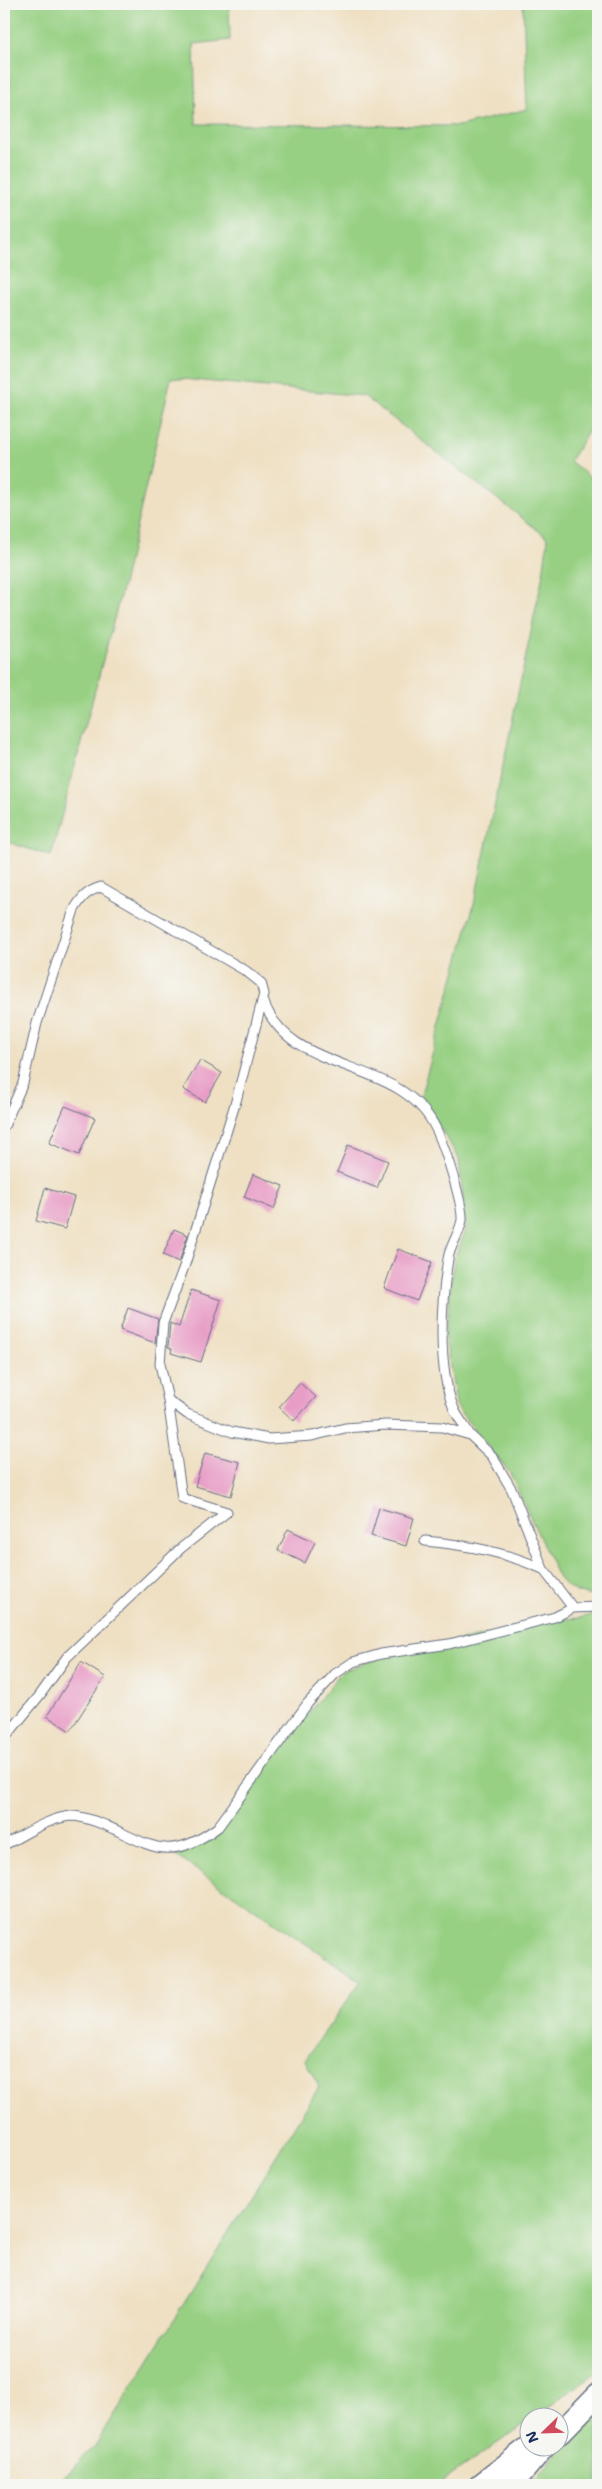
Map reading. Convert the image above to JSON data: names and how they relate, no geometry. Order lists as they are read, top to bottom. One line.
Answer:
{"north":"bottom left"}
